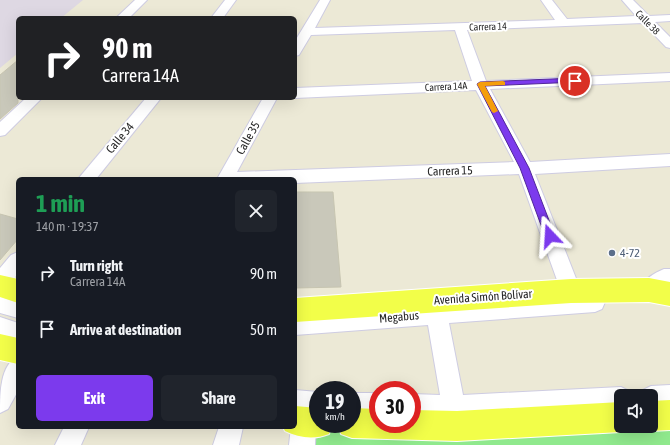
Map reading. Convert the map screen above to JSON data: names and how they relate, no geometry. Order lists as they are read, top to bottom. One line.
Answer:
{"streets":{"main road":["Avenida Simón Bolívar"],"street":["Calle 38","Carrera 14","Carrera 14A","Calle 34","Calle 35","Carrera 15","Megabus"]},"crossings":[["Calle 38","Carrera 14"]],"places":["4-72"],"page":{"turn":["90 m","Carrera 14A"],"heading":["1 min","140 m · 19:37"],"list":[{"name":"Turn right","note":"Carrera 14A","value":"90 m"},{"name":"Arrive at destination","value":"50 m"}],"buttons":["Exit","Share"],"speed":"19 km/h","limit":"30"}}
